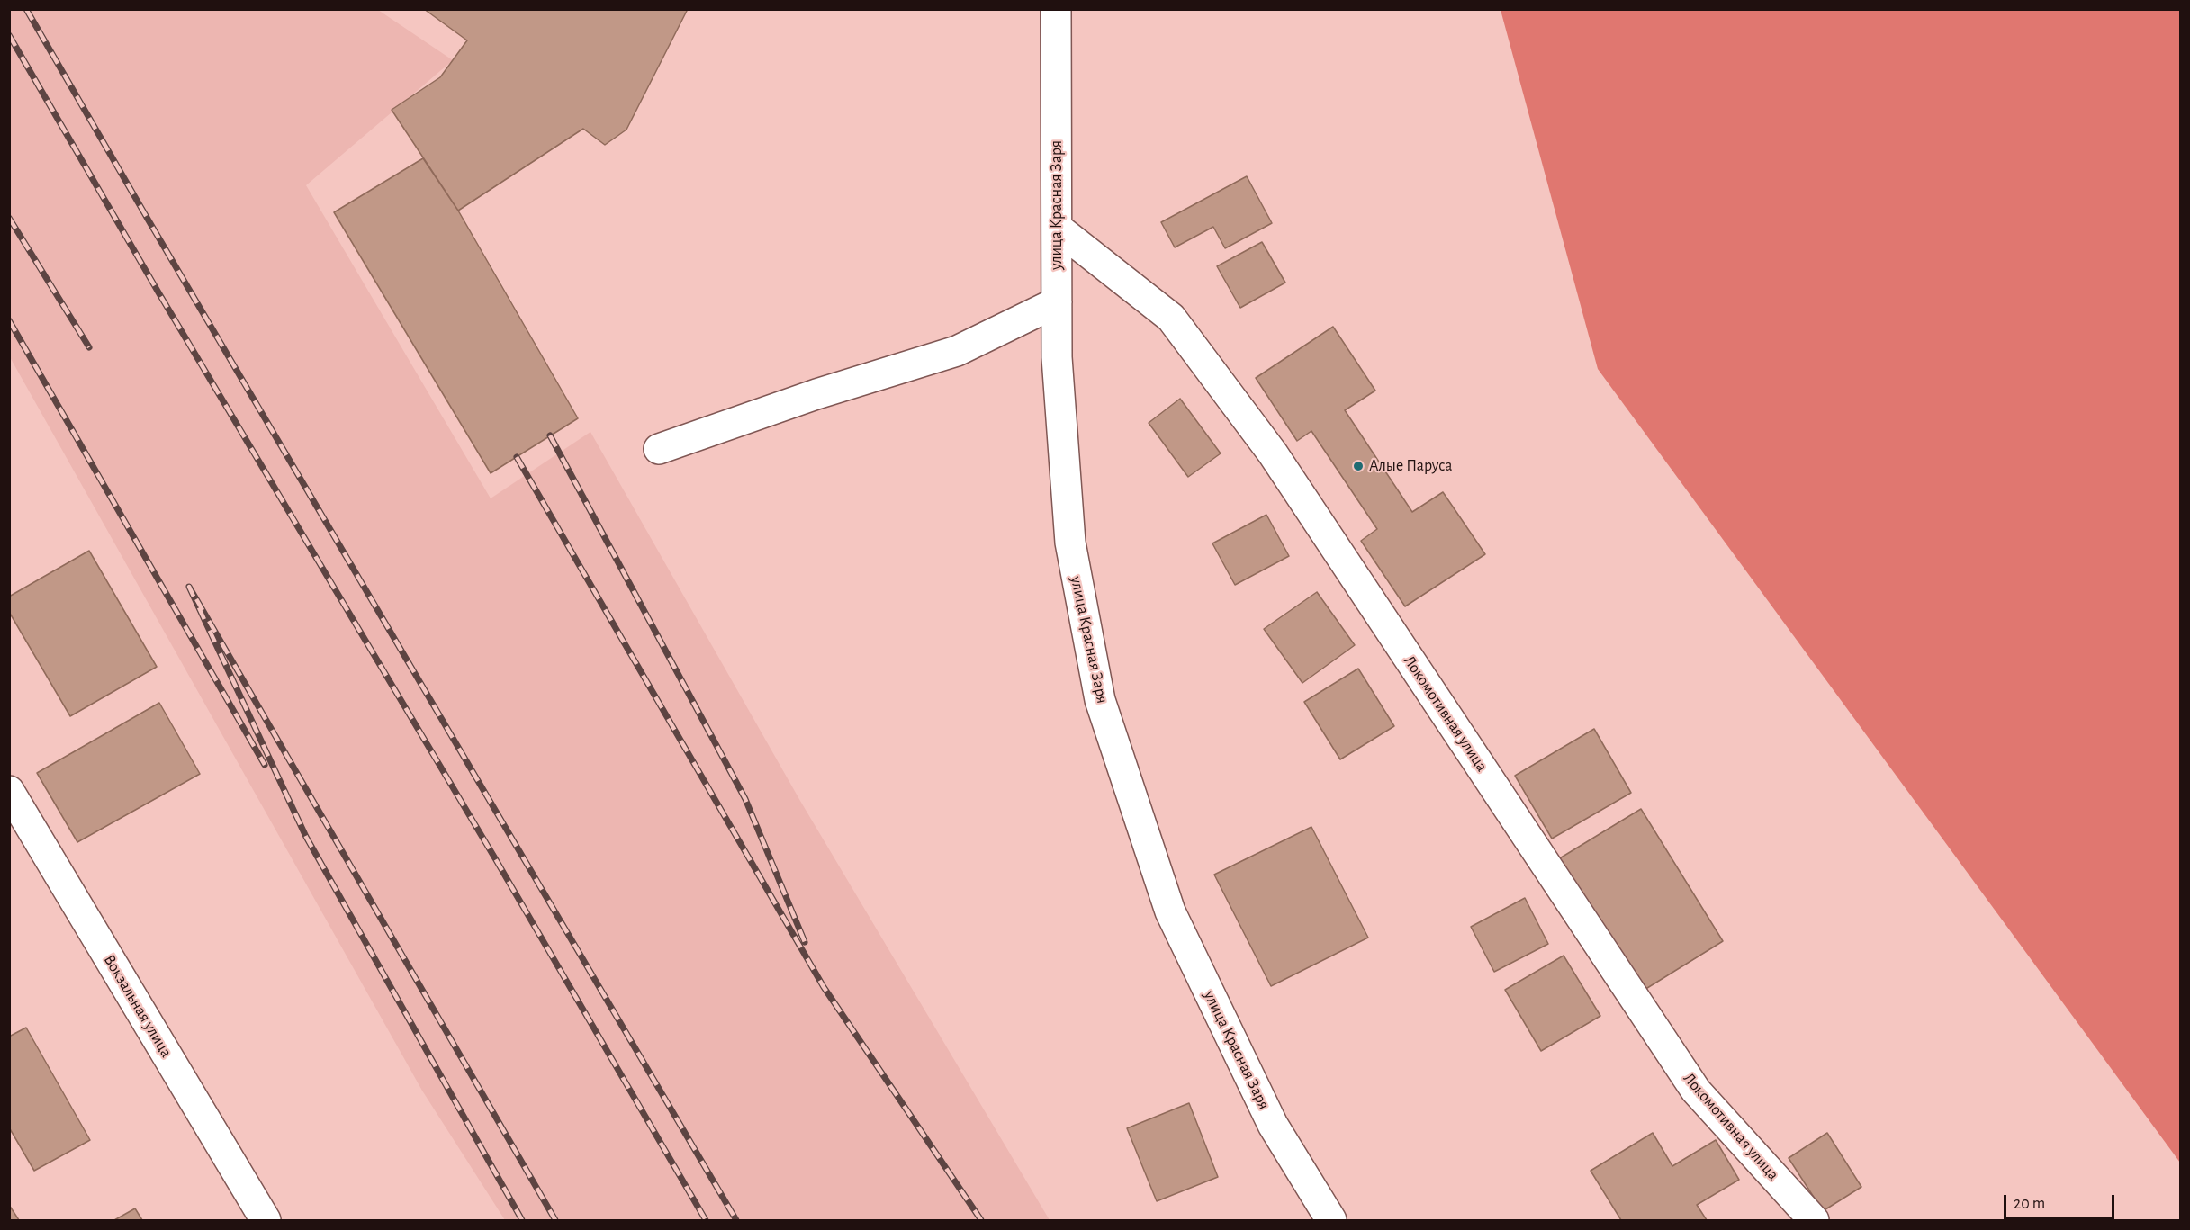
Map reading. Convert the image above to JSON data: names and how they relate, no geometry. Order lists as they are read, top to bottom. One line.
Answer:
{"streets":{"street":["улица Красная Заря","Локомотивная улица","Вокзальная улица"]},"crossings":[["улица Красная Заря","Локомотивная улица"]],"places":["Алые Паруса"],"scale_bar":"20 m"}
